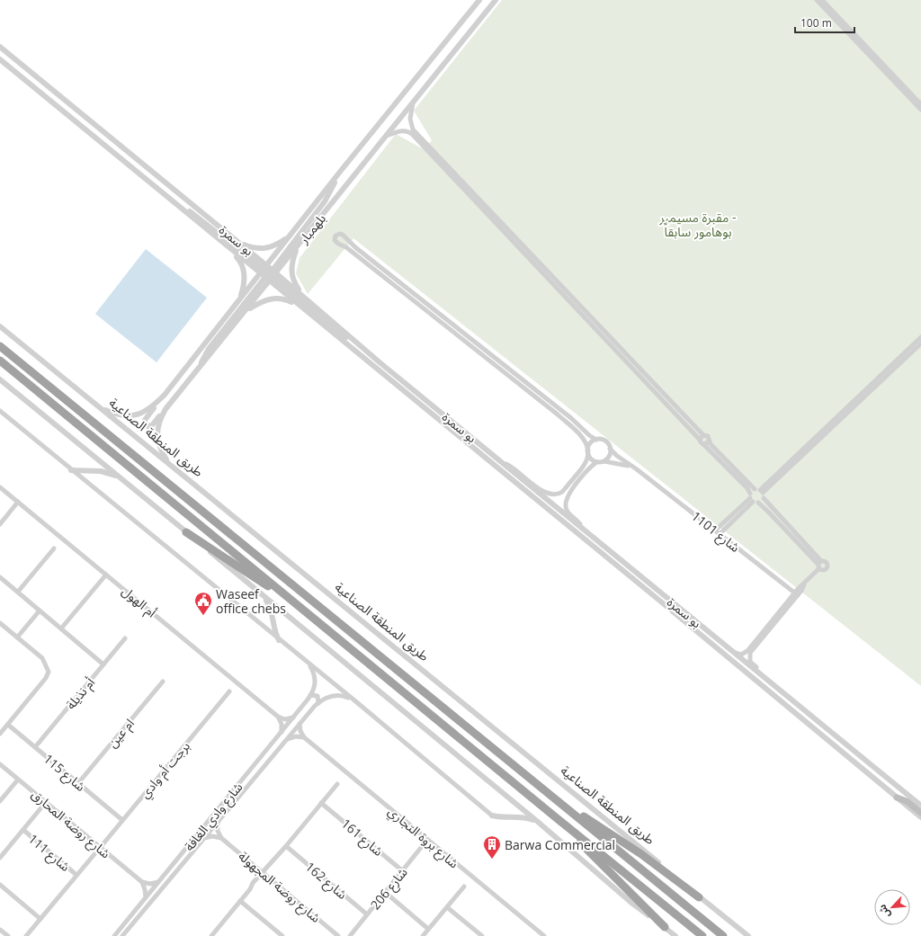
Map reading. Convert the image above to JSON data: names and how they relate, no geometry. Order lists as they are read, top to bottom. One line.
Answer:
{"streets":{"street":["بلهمبار","بو سمرة","طريق المنطقة الصناعية","شارع 1101","أم الهول","أم نذيلة","ام عين","برجت أم وادي","شارع 115","شارع وادي الغافة","شارع روضة المحارق","شارع 161","شارع بروة التجاري","شارع 111","شارع 162","شارع روضة المجهولة","شارع 206"]},"crossings":[["بلهمبار","بو سمرة"],["بلهمبار","طريق المنطقة الصناعية"],["أم نذيلة","شارع 115"],["ام عين","شارع 115"],["برجت أم وادي","شارع 115"],["برجت أم وادي","شارع روضة المحارق"],["شارع 161","شارع 206"],["شارع بروة التجاري","شارع 206"],["شارع 162","شارع 206"]],"parks":["مقبرة مسيمير - بوهامور سابقاً"],"places":{"public building":["Waseef office chebs"],"building":["Barwa Commercial"]},"scale_bar":"100 m","north":"bottom left"}
